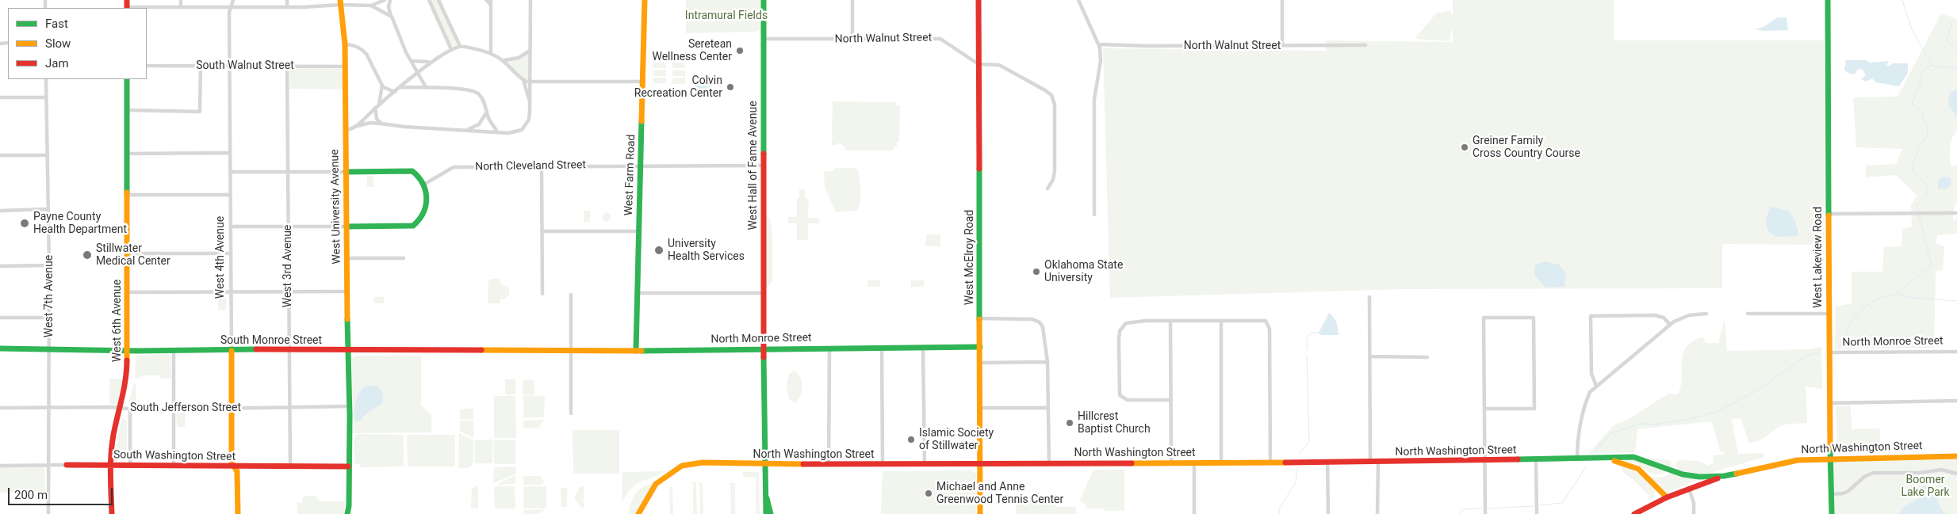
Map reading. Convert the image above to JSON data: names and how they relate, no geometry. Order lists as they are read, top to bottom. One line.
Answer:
{"streets":{"main road":["West Hall of Fame Avenue","West Farm Road","West University Avenue","West 4th Avenue","West McElroy Road","West Lakeview Road","West 6th Avenue","North Monroe Street","South Monroe Street","North Washington Street","South Washington Street"],"street":["North Walnut Street","South Walnut Street","North Cleveland Street","West 3rd Avenue","West 7th Avenue","South Jefferson Street"]},"crossings":[["North Walnut Street","West Hall of Fame Avenue"],["North Walnut Street","West McElroy Road"],["South Walnut Street","West University Avenue"],["South Walnut Street","West 4th Avenue"],["South Walnut Street","West 3rd Avenue"],["West Hall of Fame Avenue","North Cleveland Street"],["West Hall of Fame Avenue","North Monroe Street"],["West Hall of Fame Avenue","North Washington Street"],["North Cleveland Street","West Farm Road"],["West Farm Road","North Monroe Street"],["West University Avenue","South Monroe Street"],["West University Avenue","South Jefferson Street"],["West University Avenue","South Washington Street"],["West 4th Avenue","South Monroe Street"],["West 4th Avenue","South Jefferson Street"],["West 4th Avenue","South Washington Street"],["West McElroy Road","North Monroe Street"],["West McElroy Road","North Washington Street"],["West Lakeview Road","North Monroe Street"],["West Lakeview Road","North Washington Street"],["West 3rd Avenue","South Monroe Street"],["West 3rd Avenue","South Jefferson Street"],["West 3rd Avenue","South Washington Street"],["West 7th Avenue","South Monroe Street"],["West 7th Avenue","South Jefferson Street"],["West 7th Avenue","South Washington Street"],["West 6th Avenue","South Monroe Street"],["West 6th Avenue","South Jefferson Street"],["West 6th Avenue","South Washington Street"],["North Monroe Street","South Monroe Street"]],"parks":["Intramural Fields","Boomer Lake Park"],"places":["Seretean Wellness Center","Colvin Recreation Center","Greiner Family Cross Country Course","Payne County Health Department","University Health Services","Stillwater Medical Center","Oklahoma State University","Hillcrest Baptist Church","Islamic Society of Stillwater","Michael and Anne Greenwood Tennis Center"],"legend":["Fast","Slow","Jam"],"scale_bar":"200 m"}
